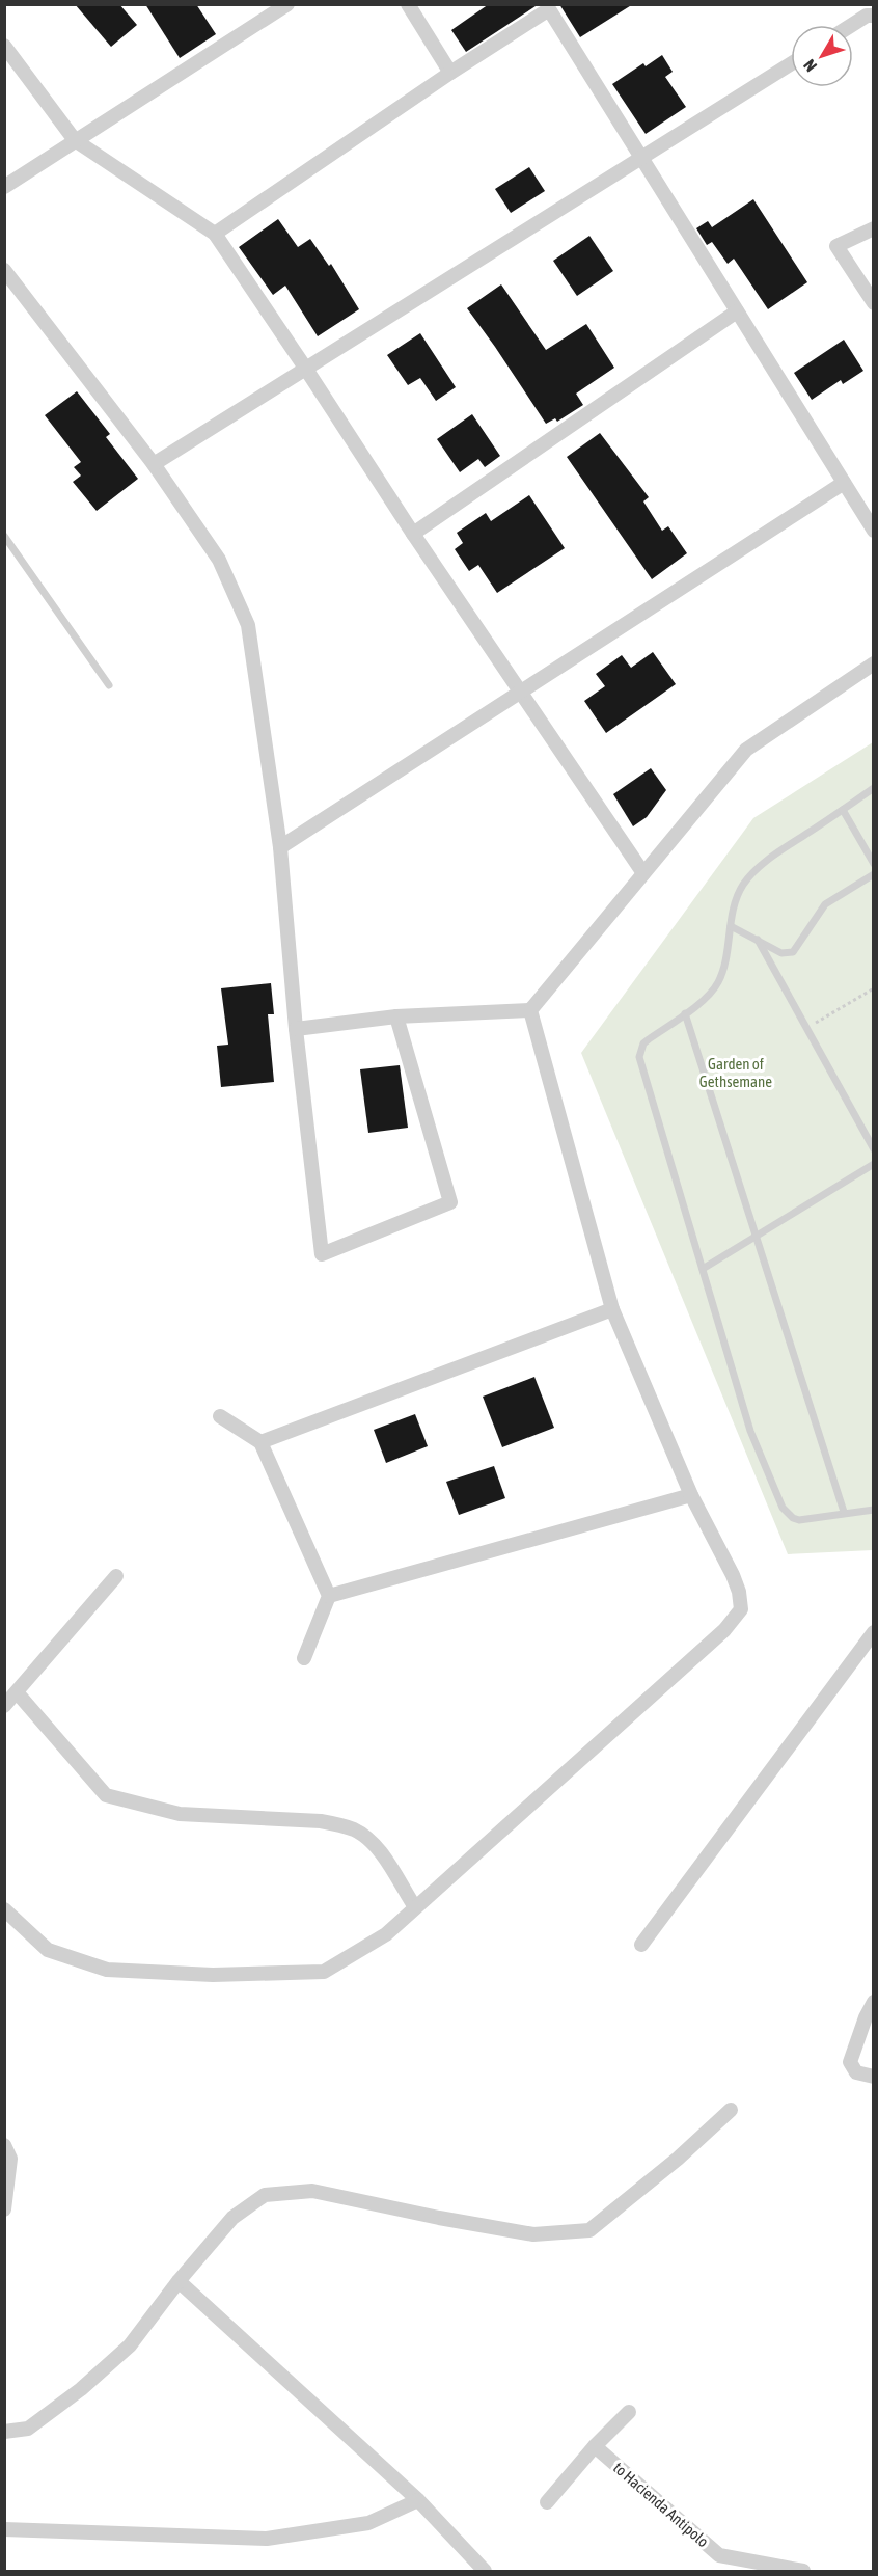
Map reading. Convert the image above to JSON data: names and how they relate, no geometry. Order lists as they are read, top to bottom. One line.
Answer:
{"streets":{"street":["to Hacienda Antipolo"]},"parks":["Garden of Gethsemane"],"north":"bottom left"}
